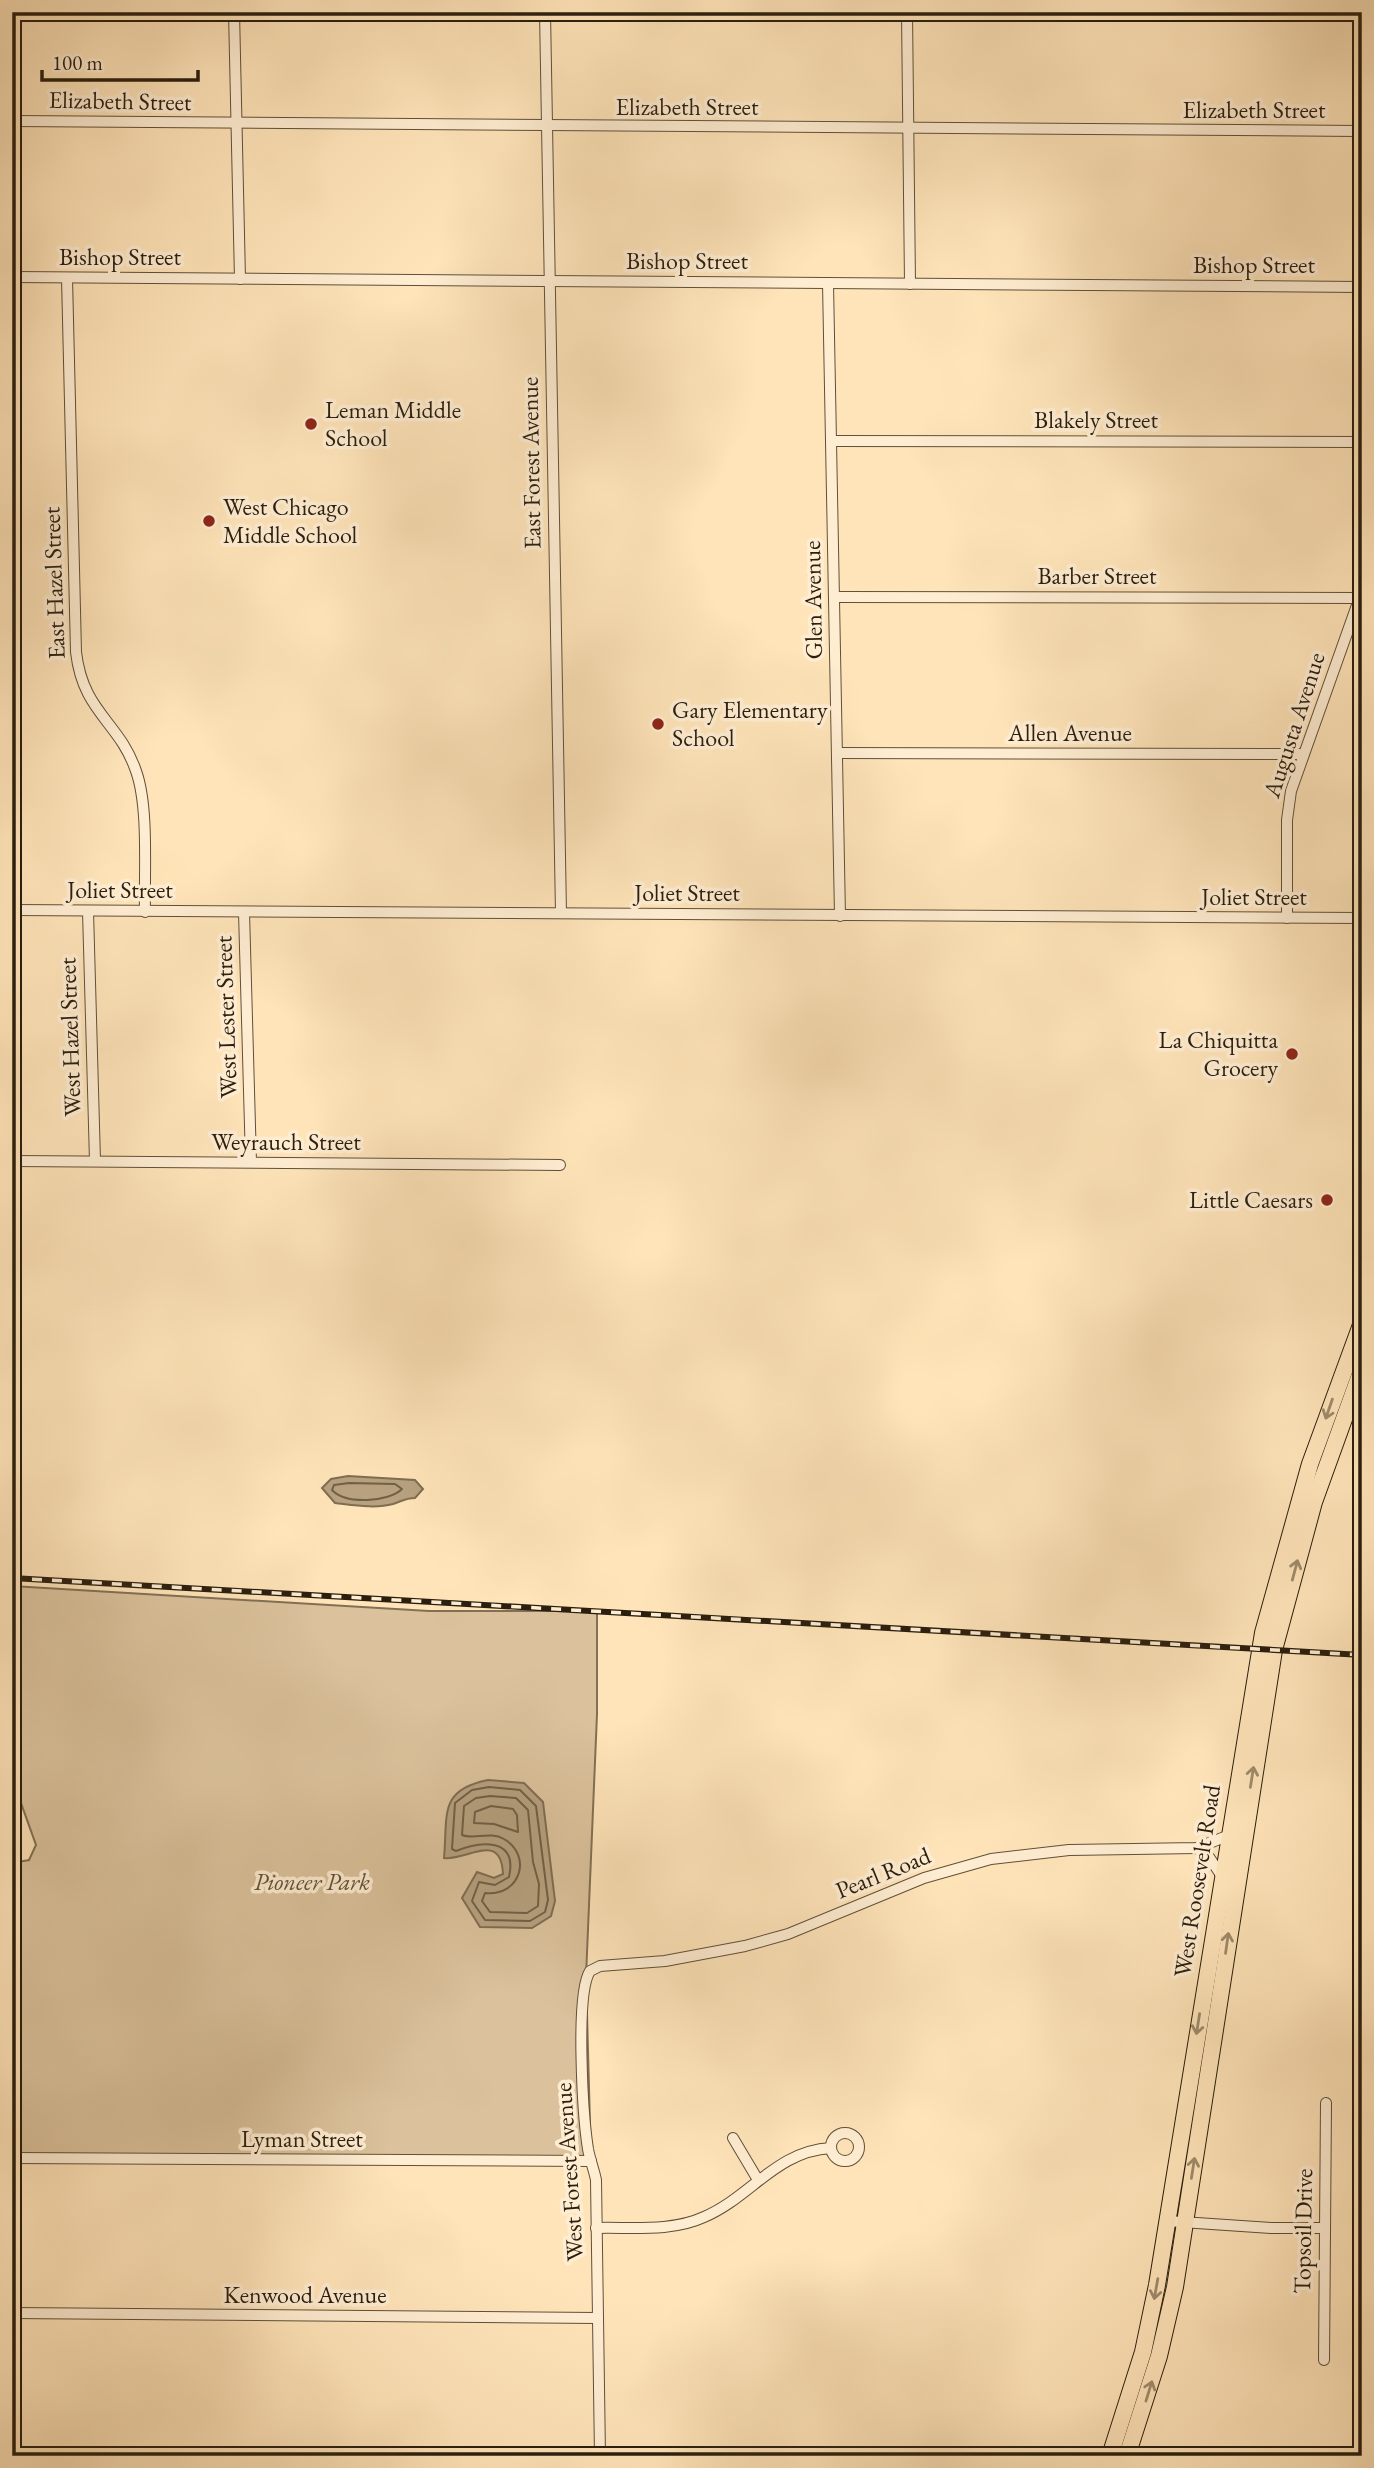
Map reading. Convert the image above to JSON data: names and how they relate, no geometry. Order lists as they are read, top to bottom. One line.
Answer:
{"streets":{"main road":["West Roosevelt Road"],"street":["Elizabeth Street","Bishop Street","Blakely Street","East Forest Avenue","Barber Street","East Hazel Street","Glen Avenue","Augusta Avenue","Allen Avenue","Joliet Street","West Lester Street","West Hazel Street","Weyrauch Street","Pearl Road","Lyman Street","West Forest Avenue","Topsoil Drive","Kenwood Avenue"]},"crossings":[["Elizabeth Street","East Forest Avenue"],["Bishop Street","East Forest Avenue"],["Bishop Street","East Hazel Street"],["Bishop Street","Glen Avenue"],["Blakely Street","Glen Avenue"],["East Forest Avenue","Joliet Street"],["Barber Street","Glen Avenue"],["Barber Street","Augusta Avenue"],["East Hazel Street","Joliet Street"],["Glen Avenue","Allen Avenue"],["Glen Avenue","Joliet Street"],["Augusta Avenue","Allen Avenue"],["Augusta Avenue","Joliet Street"],["Joliet Street","West Lester Street"],["Joliet Street","West Hazel Street"],["West Lester Street","Weyrauch Street"],["West Hazel Street","Weyrauch Street"],["Pearl Road","West Roosevelt Road"],["Pearl Road","West Forest Avenue"],["Lyman Street","West Forest Avenue"],["West Forest Avenue","Kenwood Avenue"]],"parks":["Pioneer Park"],"places":["Leman Middle School","West Chicago Middle School","Gary Elementary School","La Chiquitta Grocery","Little Caesars"],"scale_bar":"100 m"}
